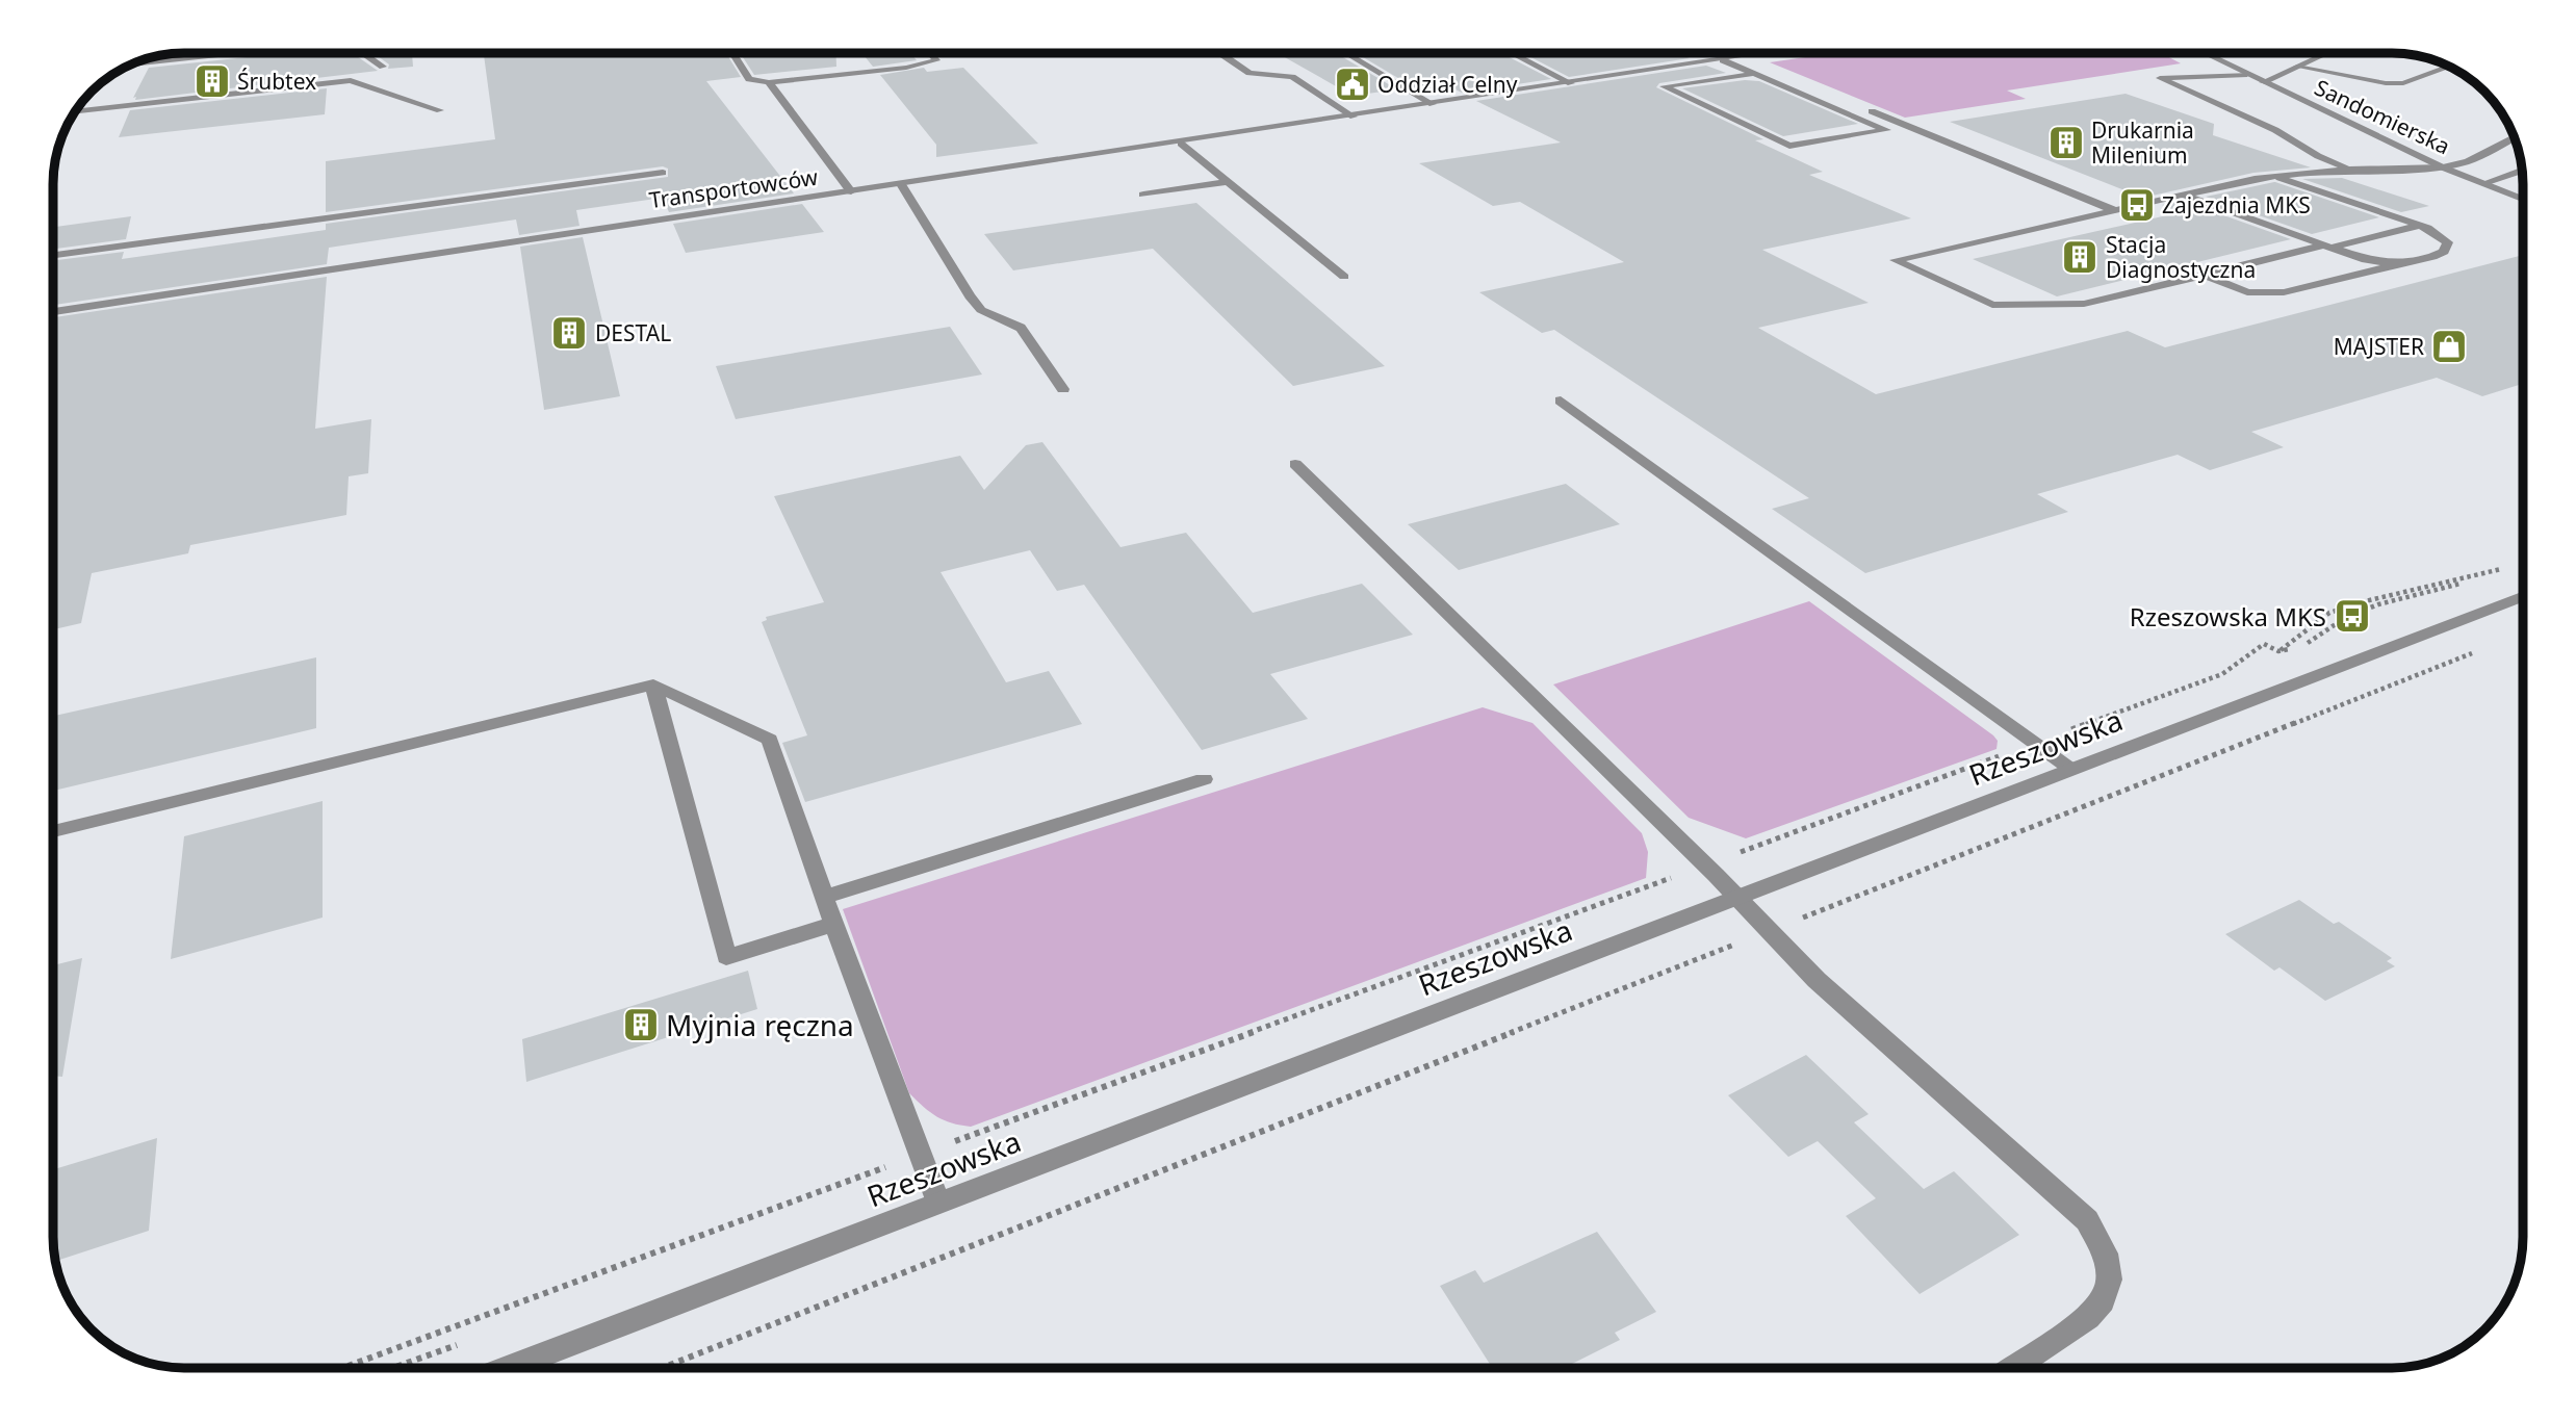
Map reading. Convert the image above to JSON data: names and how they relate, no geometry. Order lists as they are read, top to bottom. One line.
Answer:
{"streets":{"street":["Sandomierska","Transportowców","Rzeszowska"]},"places":{"building":["Śrubtex","Drukarnia Milenium","Stacja Diagnostyczna","DESTAL","Myjnia ręczna"],"public building":["Oddział Celny"],"bus stop":["Zajezdnia MKS","Rzeszowska MKS"],"shop":["MAJSTER"]}}
